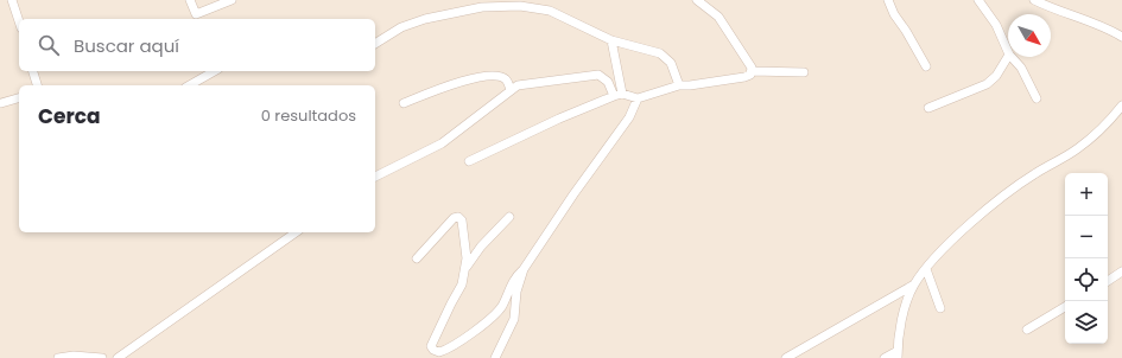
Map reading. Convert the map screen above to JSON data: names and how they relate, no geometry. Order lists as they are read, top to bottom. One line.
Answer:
{"north":"bottom right","page":{"search":"Buscar aquí","heading":["Cerca","0 resultados"],"map_buttons":["+","−"]}}
